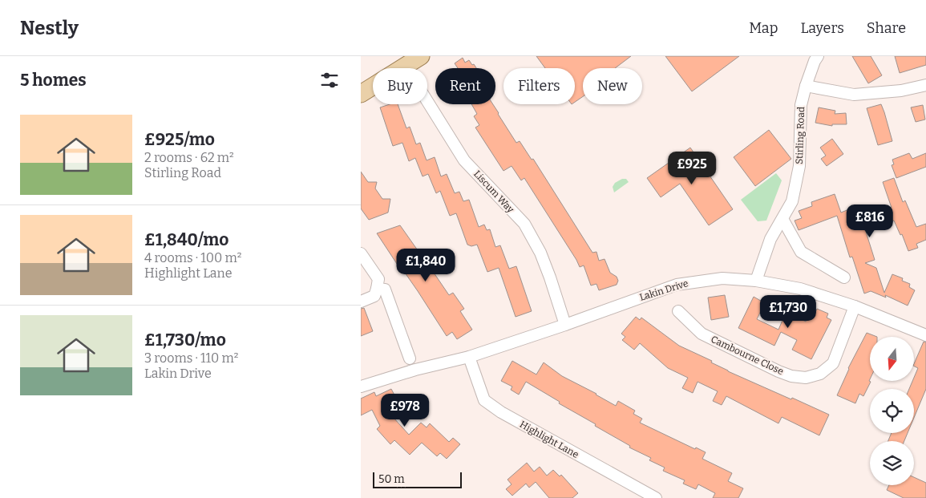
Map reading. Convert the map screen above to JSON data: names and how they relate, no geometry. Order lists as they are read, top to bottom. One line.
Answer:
{"streets":{"street":["Stirling Road","Liscum Way","Lakin Drive","Cambourne Close","Highlight Lane"]},"crossings":[["Stirling Road","Lakin Drive"],["Liscum Way","Lakin Drive"],["Lakin Drive","Cambourne Close"],["Lakin Drive","Highlight Lane"]],"scale_bar":"50 m","north":"bottom","page":{"header":"Nestly","nav":["Map","Layers","Share"],"heading":"5 homes","chip":["Buy","Rent","Filters","New"],"list":[{"name":"£925/mo","note":"2 rooms · 62 m² · Stirling Road"},{"name":"£1,840/mo","note":"4 rooms · 100 m² · Highlight Lane"},{"name":"£1,730/mo","note":"3 rooms · 110 m² · Lakin Drive"}],"price":["£925","£816","£1,840","£1,730","£978"],"scale":"50 m"}}
